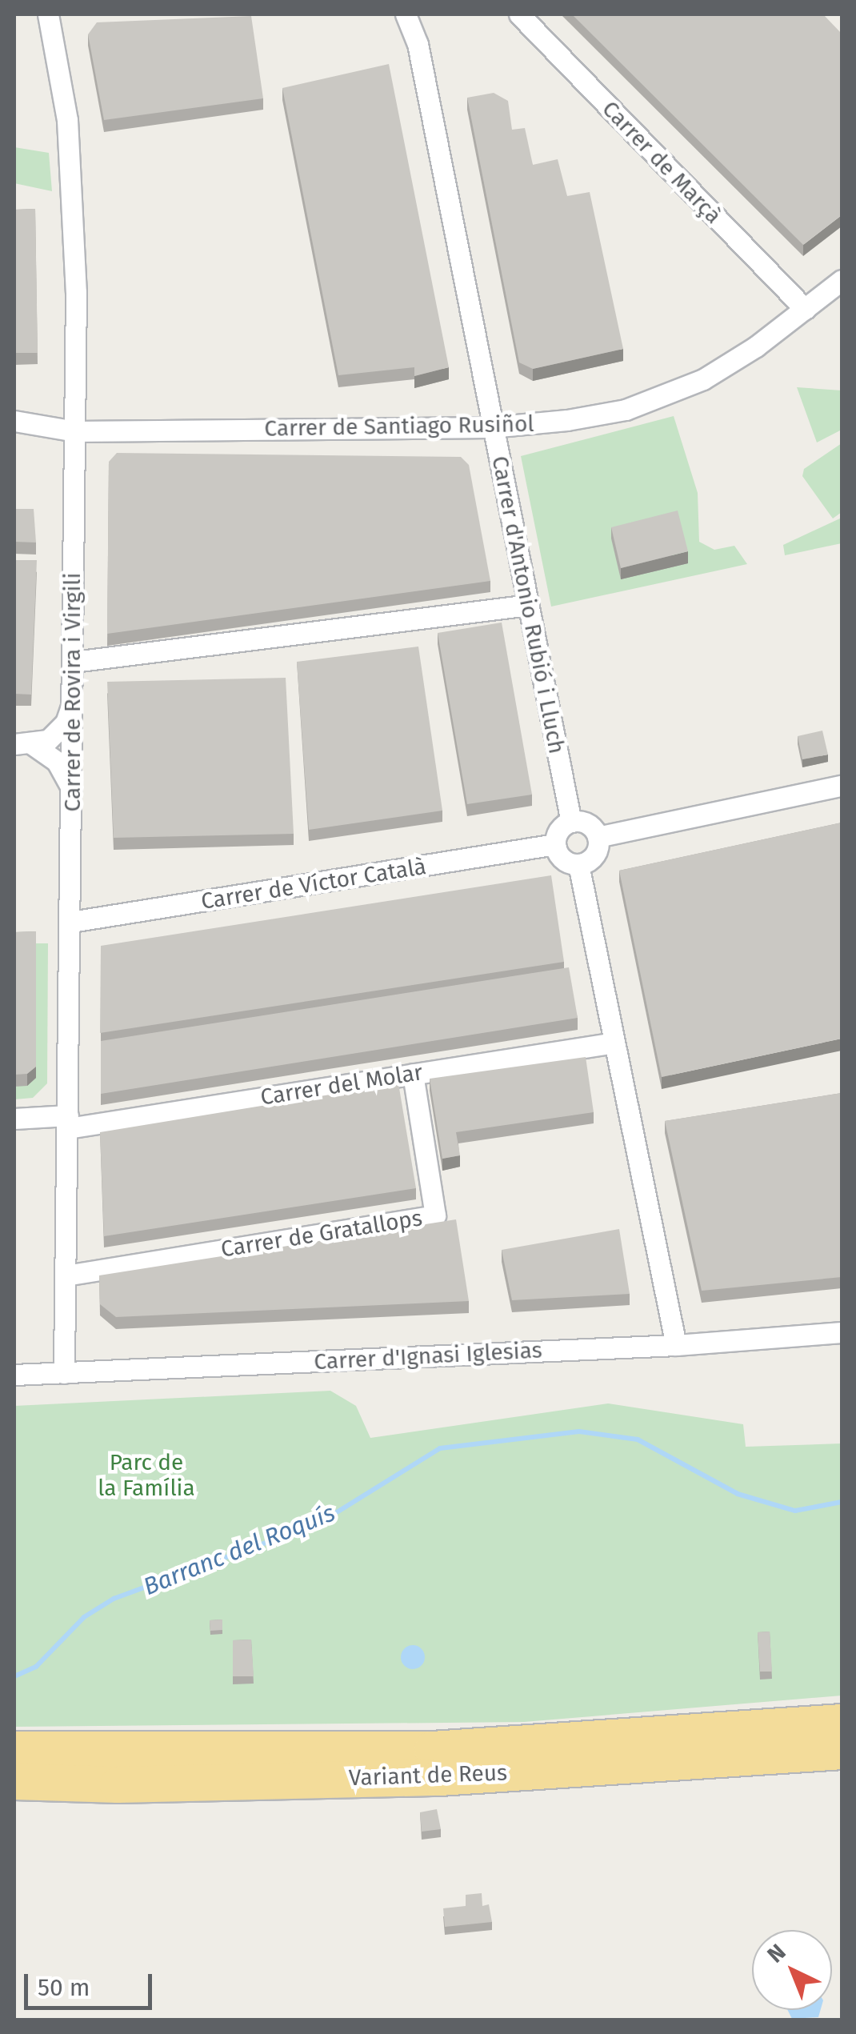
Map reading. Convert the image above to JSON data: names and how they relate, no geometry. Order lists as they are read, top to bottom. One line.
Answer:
{"streets":{"highway":["Variant de Reus"],"street":["Carrer de Marçà","Carrer de Santiago Rusiñol","Carrer d'Antonio Rubió i Lluch","Carrer de Rovira i Virgili","Carrer de Víctor Català","Carrer del Molar","Carrer de Gratallops","Carrer d'Ignasi Iglesias"]},"crossings":[["Carrer de Marçà","Carrer de Santiago Rusiñol"],["Carrer de Santiago Rusiñol","Carrer d'Antonio Rubió i Lluch"],["Carrer de Santiago Rusiñol","Carrer de Rovira i Virgili"],["Carrer d'Antonio Rubió i Lluch","Carrer de Víctor Català"],["Carrer de Rovira i Virgili","Carrer de Víctor Català"],["Carrer de Rovira i Virgili","Carrer del Molar"],["Carrer de Rovira i Virgili","Carrer de Gratallops"],["Carrer de Rovira i Virgili","Carrer d'Ignasi Iglesias"],["Carrer del Molar","Carrer de Gratallops"]],"water":["Barranc del Roquís"],"parks":["Parc de la Família"],"scale_bar":"50 m","north":"top left"}
